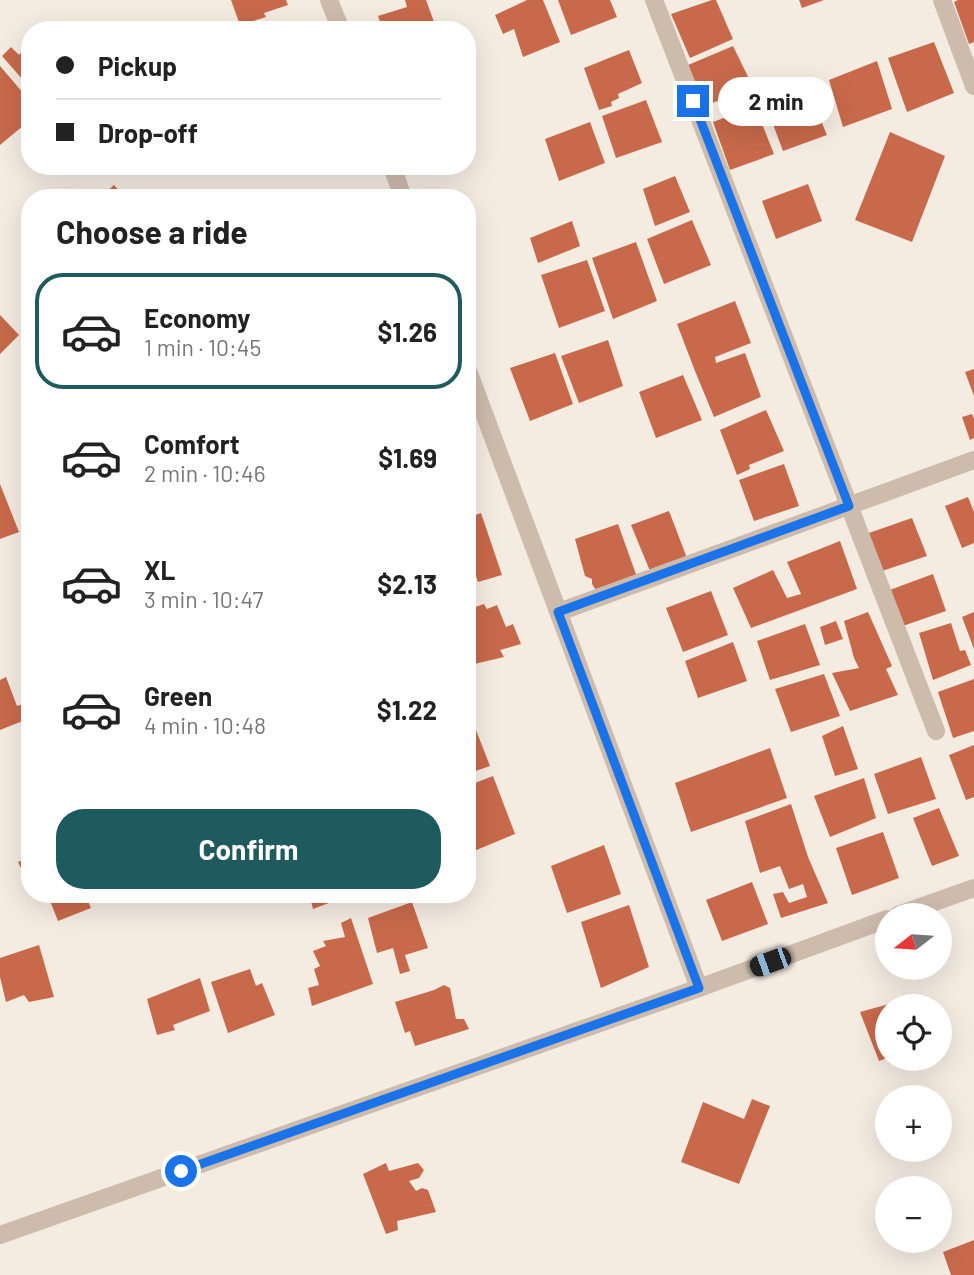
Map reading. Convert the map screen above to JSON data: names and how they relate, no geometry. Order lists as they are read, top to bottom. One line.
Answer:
{"north":"left","page":{"banner":["Pickup","Drop-off"],"bubble":"2 min","heading":"Choose a ride","list":[{"name":"Economy","note":"1 min · 10:45","value":"$1.26"},{"name":"Comfort","note":"2 min · 10:46","value":"$1.69"},{"name":"XL","note":"3 min · 10:47","value":"$2.13"},{"name":"Green","note":"4 min · 10:48","value":"$1.22"}],"buttons":"Confirm","map_buttons":["+","−"]}}
